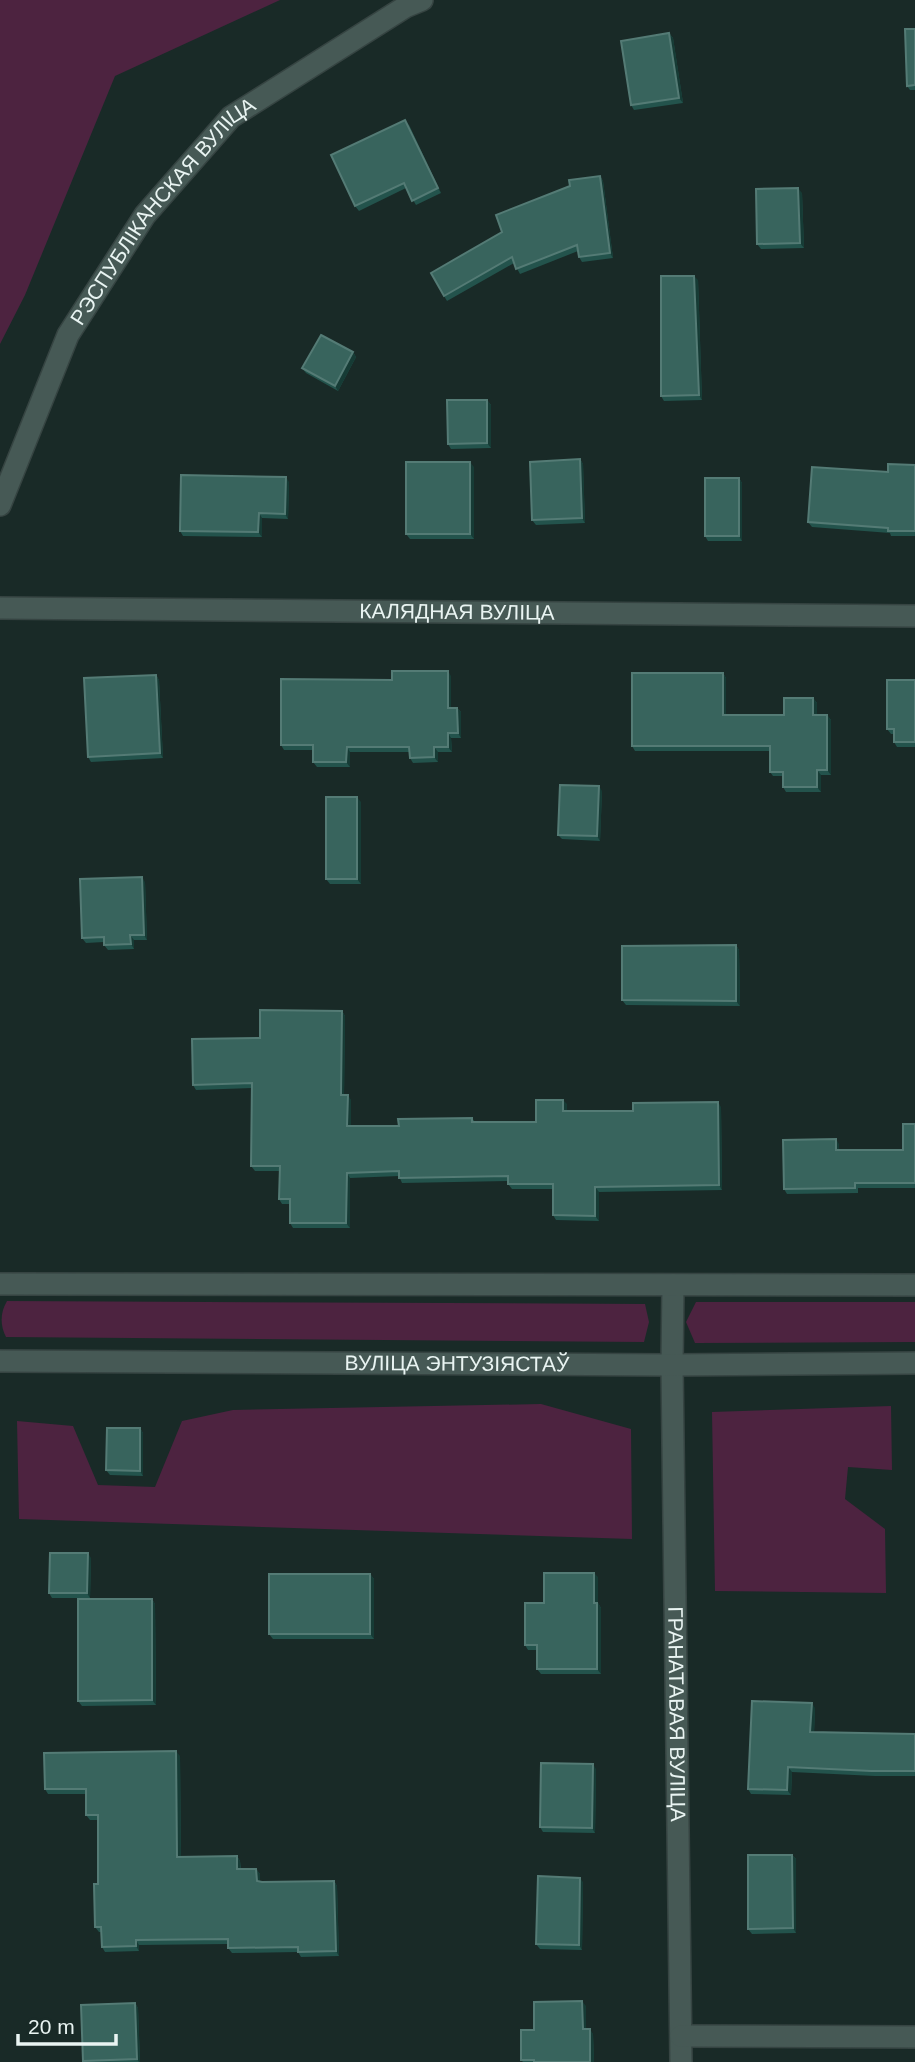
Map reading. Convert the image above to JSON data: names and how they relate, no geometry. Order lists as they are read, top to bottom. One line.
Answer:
{"streets":{"street":["РЭСПУБЛІКАНСКАЯ ВУЛІЦА","КАЛЯДНАЯ ВУЛІЦА","ВУЛІЦА ЭНТУЗІЯСТАЎ","ГРАНАТАВАЯ ВУЛІЦА"]},"crossings":[["ВУЛІЦА ЭНТУЗІЯСТАЎ","ГРАНАТАВАЯ ВУЛІЦА"]],"scale_bar":"20 m"}
